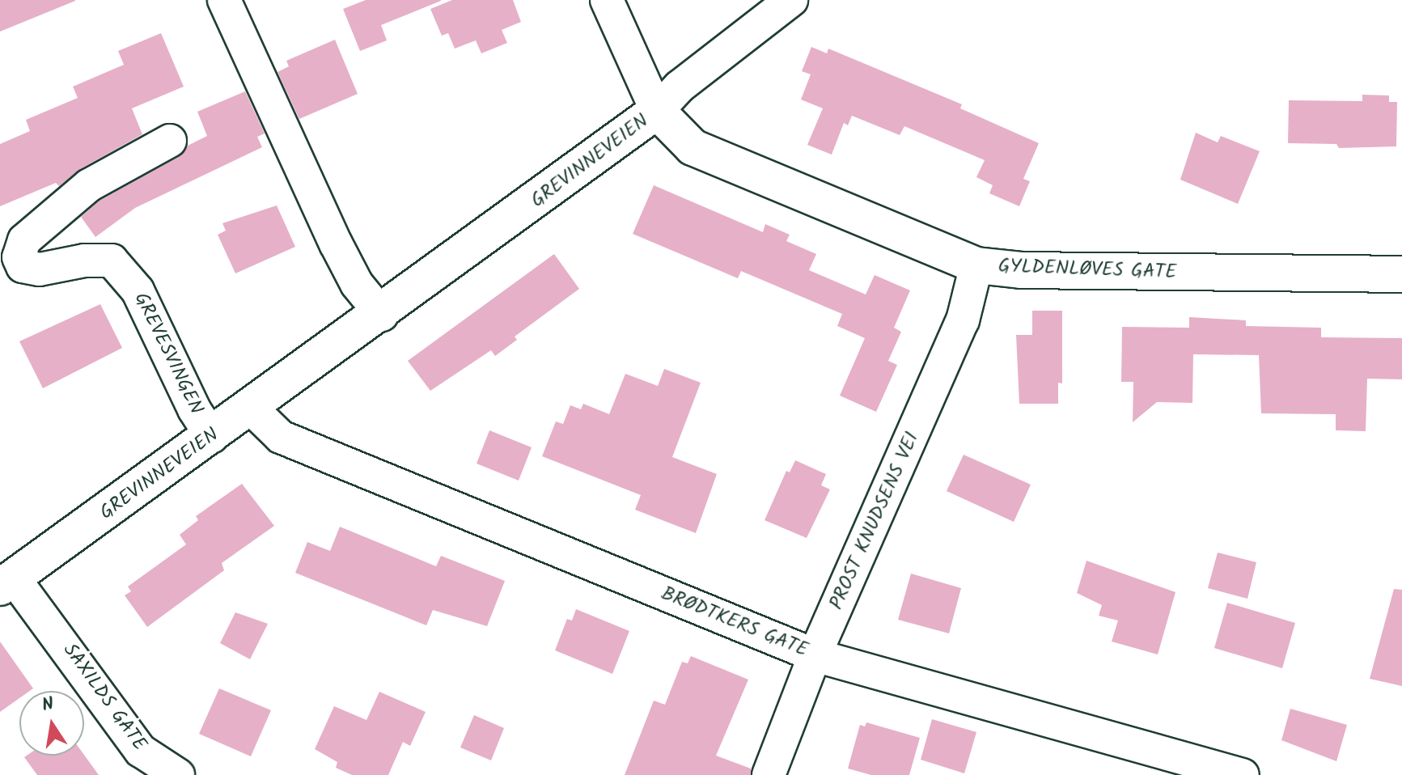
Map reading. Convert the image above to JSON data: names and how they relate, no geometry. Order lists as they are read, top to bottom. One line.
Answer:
{"streets":{"main road":["GREVINNEVEIEN","GYLDENLØVES GATE"],"street":["GREVESVINGEN","PROST KNUDSENS VEI","BRØDTKERS GATE","SAXILDS GATE"]},"crossings":[["GREVINNEVEIEN","GYLDENLØVES GATE"],["GREVINNEVEIEN","GREVESVINGEN"],["GREVINNEVEIEN","BRØDTKERS GATE"],["GREVINNEVEIEN","SAXILDS GATE"],["GYLDENLØVES GATE","PROST KNUDSENS VEI"],["PROST KNUDSENS VEI","BRØDTKERS GATE"]],"north":"top"}
